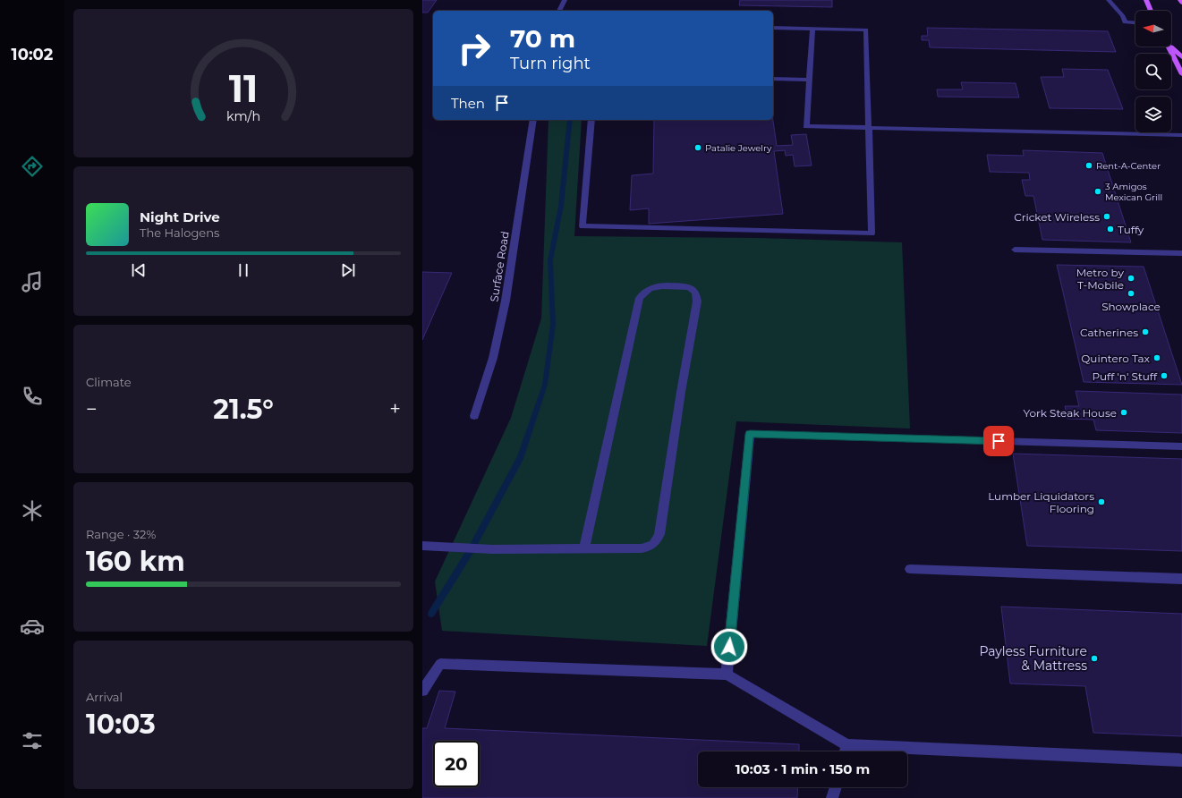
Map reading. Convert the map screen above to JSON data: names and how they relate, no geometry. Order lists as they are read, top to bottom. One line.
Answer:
{"streets":{"street":["Surface Road"]},"places":["Patalie Jewelry","Rent-A-Center","3 Amigos Mexican Grill","Cricket Wireless","Tuffy","Metro by T-Mobile","Showplace","Catherines","Quintero Tax","Puff 'n' Stuff","York Steak House","Lumber Liquidators Flooring","Payless Furniture & Mattress"],"north":"left","page":{"tabs":"10:02","turn":["70 m","Turn right"],"then":"Then","song":["Night Drive","The Halogens"],"tile":["Climate",["Range · 32%","160 km"],["Arrival","10:03"]],"heat":["−","21.5°","+"],"limit":"20","trip":"10:03 · 1 min · 150 m","gauge":["11","km/h"]}}
